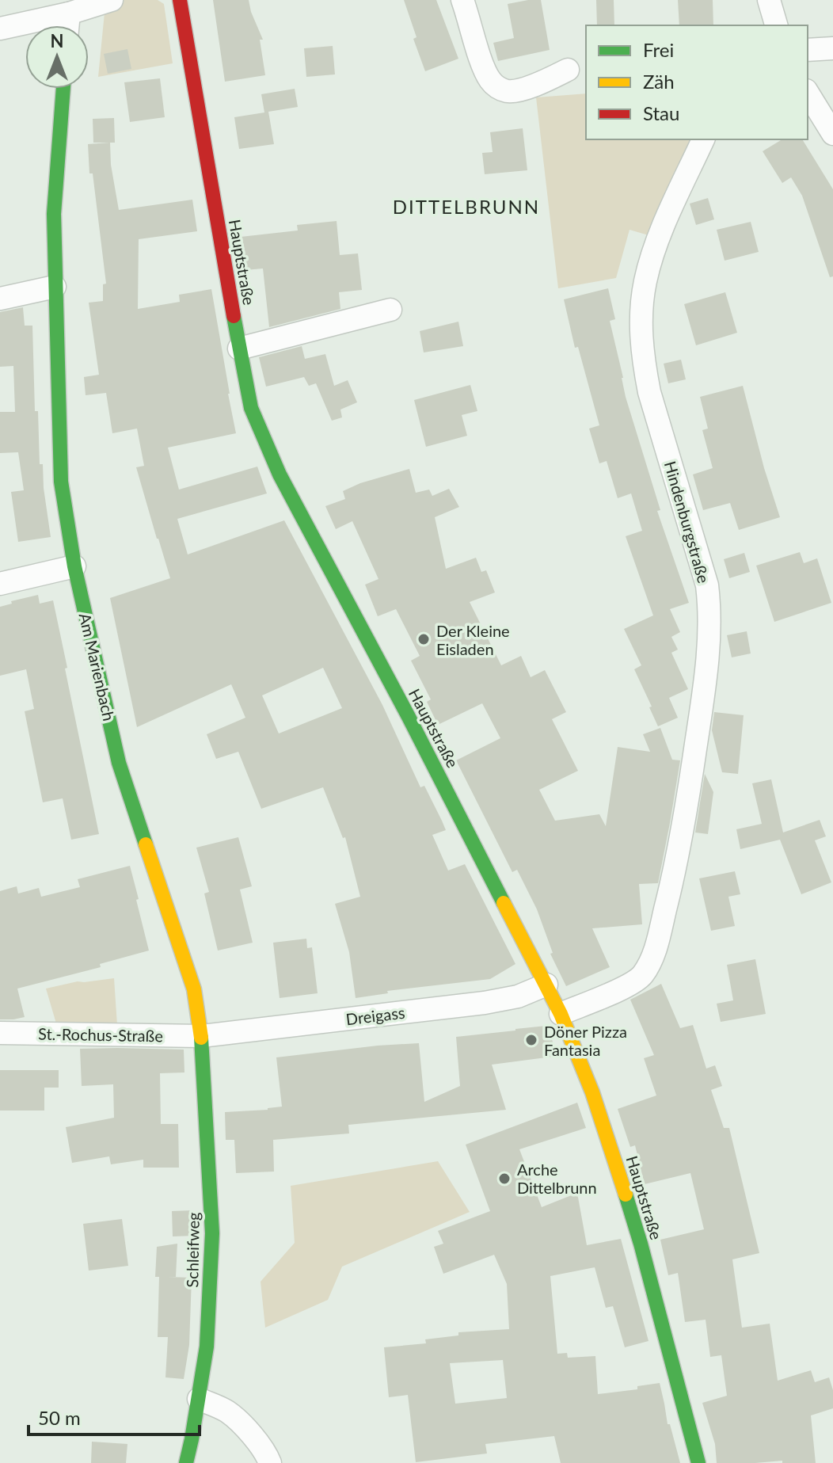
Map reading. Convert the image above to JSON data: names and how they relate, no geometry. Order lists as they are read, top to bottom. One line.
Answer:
{"streets":{"street":["Hauptstraße","Hindenburgstraße","Am Marienbach","Dreigass","St.-Rochus-Straße","Schleifweg"]},"crossings":[["Hauptstraße","Hindenburgstraße"],["Hauptstraße","Dreigass"],["Am Marienbach","Dreigass"],["Am Marienbach","St.-Rochus-Straße"],["Am Marienbach","Schleifweg"],["Dreigass","St.-Rochus-Straße"],["Dreigass","Schleifweg"],["St.-Rochus-Straße","Schleifweg"]],"districts":["DITTELBRUNN"],"places":["Der Kleine Eisladen","Döner Pizza Fantasia","Arche Dittelbrunn"],"legend":["Frei","Zäh","Stau"],"scale_bar":"50 m","north":"top"}
